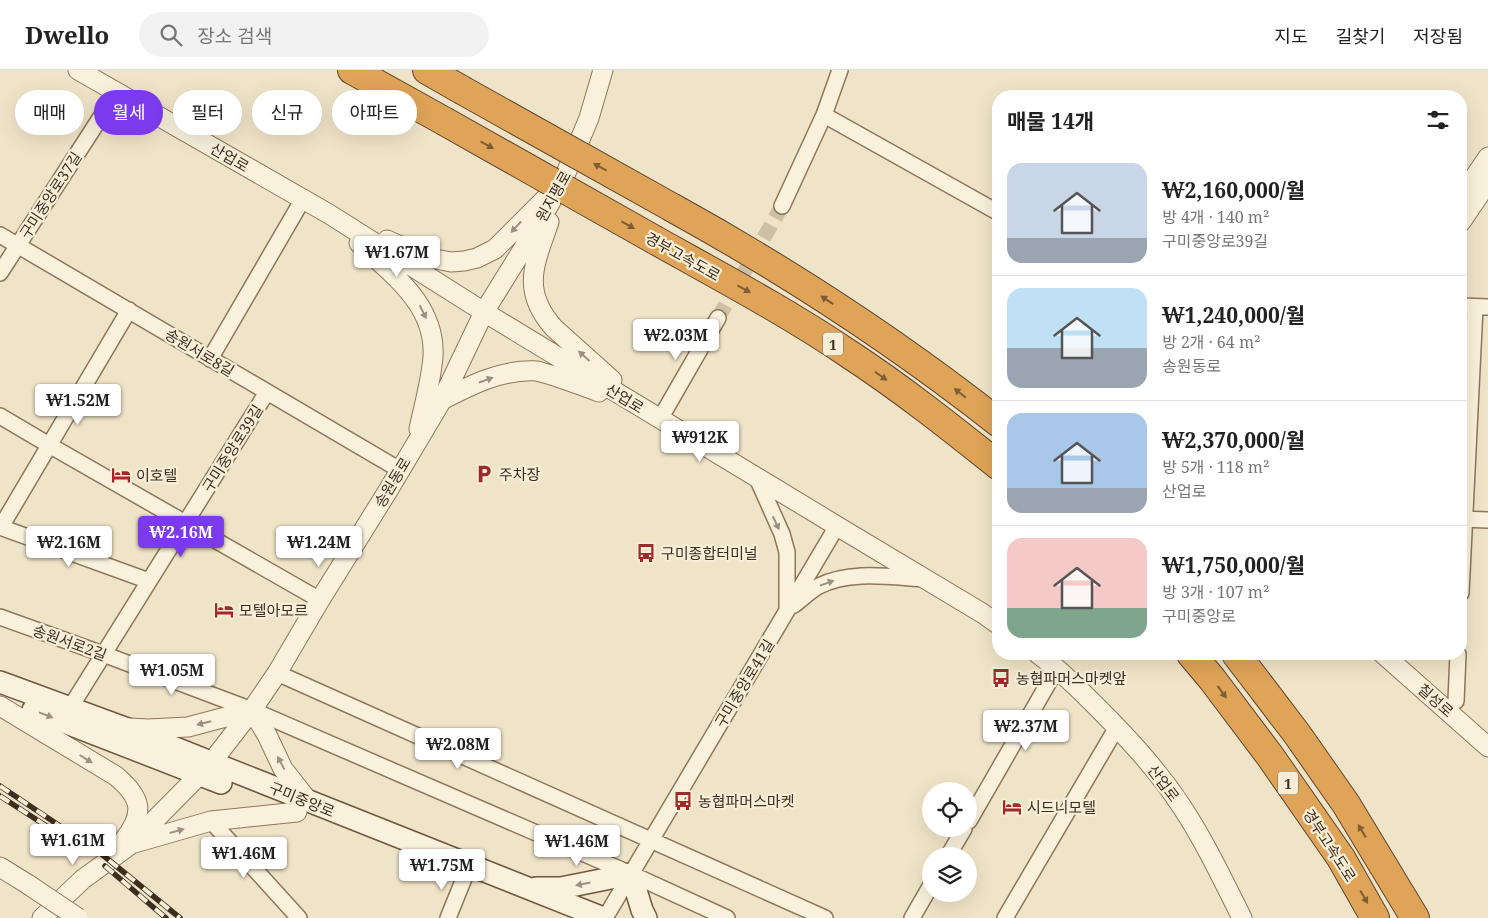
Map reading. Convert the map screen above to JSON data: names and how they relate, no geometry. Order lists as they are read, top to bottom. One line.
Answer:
{"streets":{"highway":["경부고속도로","1"],"main road":["구미중앙로"],"street":["산업로","구미중앙로37길","원지평로","송원서로8길","구미중앙로39길","송원동로","송원서로2길","구미중앙로41길","칠성로"]},"crossings":[["산업로","원지평로"],["산업로","송원동로"],["산업로","구미중앙로41길"],["구미중앙로37길","송원서로8길"],["원지평로","송원동로"],["송원서로8길","구미중앙로39길"],["송원서로8길","송원동로"],["구미중앙로39길","송원서로2길"],["구미중앙로39길","구미중앙로"],["송원동로","송원서로2길"],["송원동로","구미중앙로"],["구미중앙로41길","구미중앙로"]],"places":{"parking":["주차장"],"hotel":["이호텔","모텔아모르","시드니모텔"],"bus stop":["구미종합터미널","농협파머스마켓앞","농협파머스마켓"]},"page":{"header":"Dwello","search":"장소 검색","nav":["지도","길찾기","저장됨"],"chip":["매매","월세","필터","신규","아파트"],"heading":"매물 14개","list":[{"name":"₩2,160,000/월","note":"방 4개 · 140 m² · 구미중앙로39길"},{"name":"₩1,240,000/월","note":"방 2개 · 64 m² · 송원동로"},{"name":"₩2,370,000/월","note":"방 5개 · 118 m² · 산업로"},{"name":"₩1,750,000/월","note":"방 3개 · 107 m² · 구미중앙로"}],"price":["₩1.67M","₩2.03M","₩1.52M","₩912K","₩2.16M","₩2.16M","₩1.24M","₩1.05M","₩2.37M","₩2.08M","₩1.61M","₩1.46M","₩1.46M","₩1.75M"]}}
